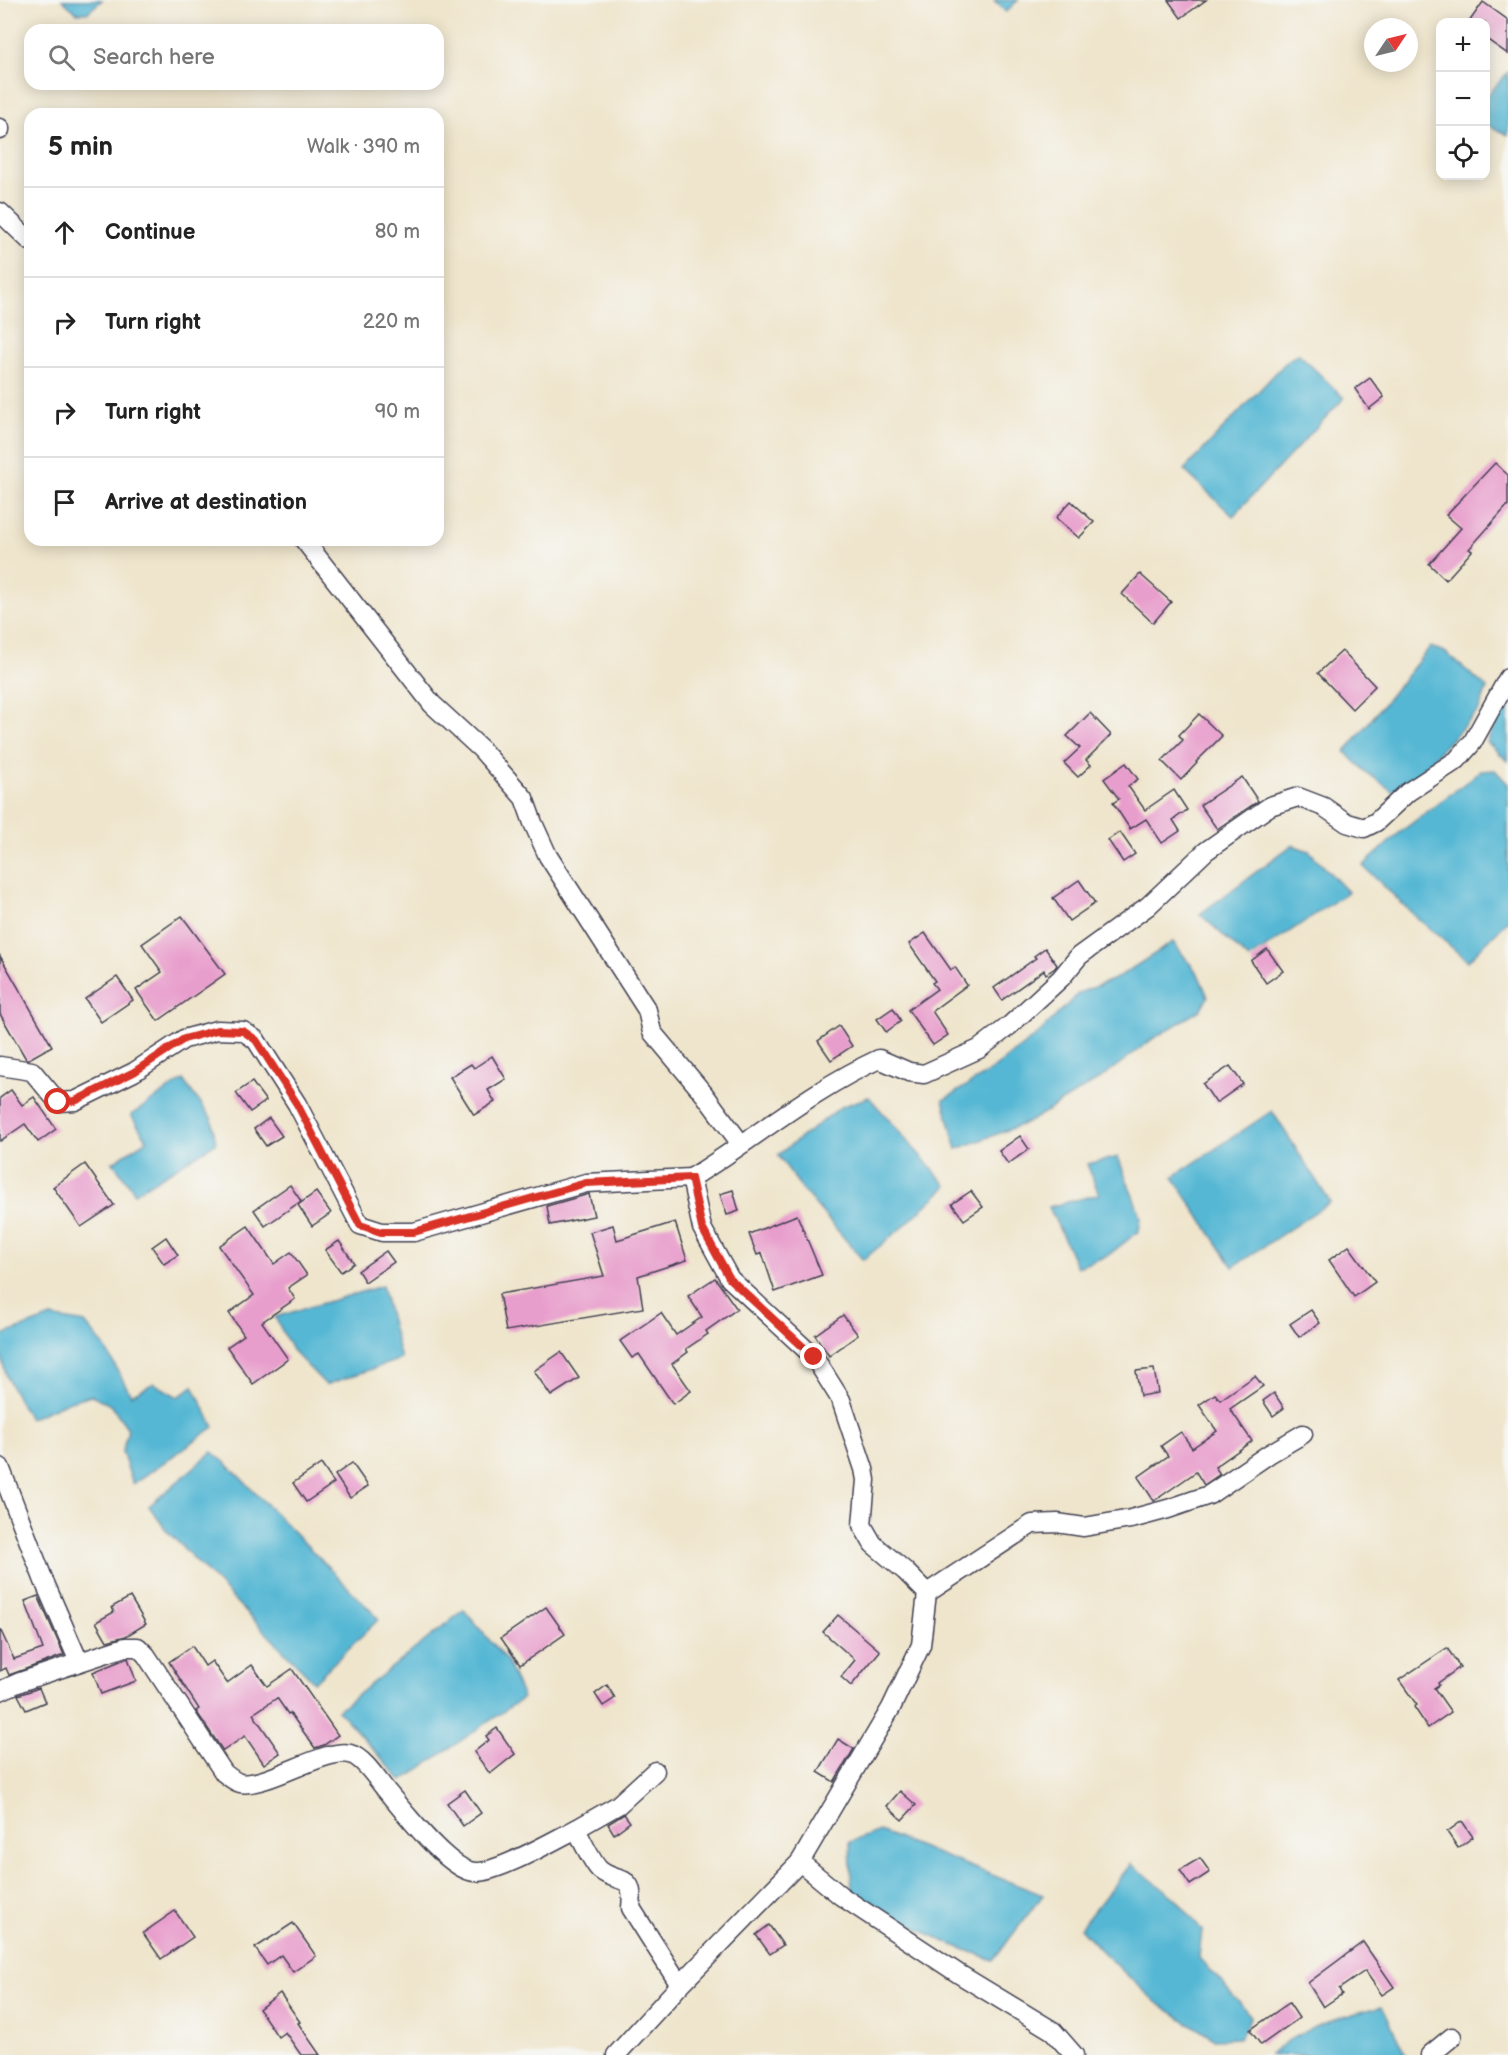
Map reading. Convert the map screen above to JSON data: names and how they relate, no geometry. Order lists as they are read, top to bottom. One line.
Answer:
{"north":"top right","page":{"map_buttons":["+","−"],"search":"Search here","heading":["5 min","Walk · 390 m"],"list":[["Continue","80 m"],["Turn right","220 m"],["Turn right","90 m"],"Arrive at destination"]}}
